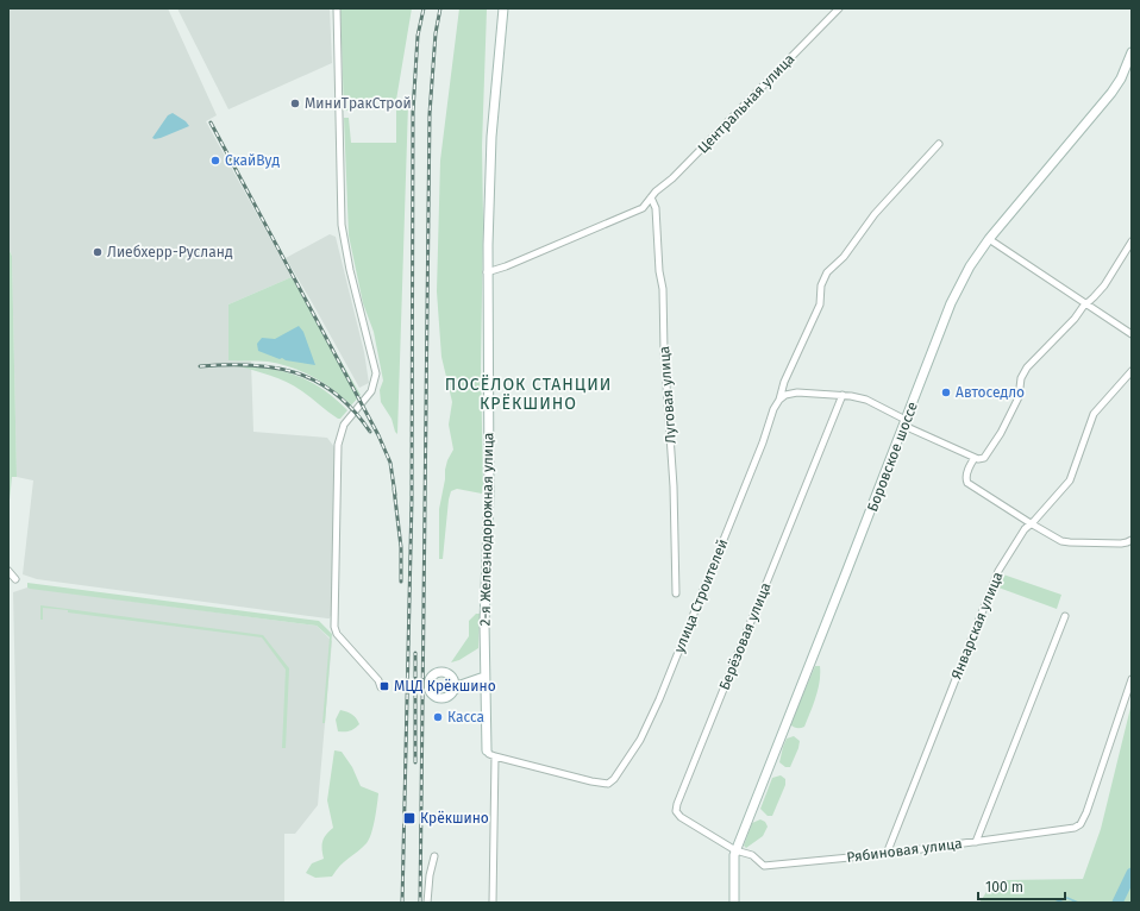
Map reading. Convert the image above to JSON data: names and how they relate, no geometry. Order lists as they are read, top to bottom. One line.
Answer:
{"streets":{"main road":["Боровское шоссе","2-я Железнодорожная улица"],"street":["Центральная улица","Луговая улица","улица Строителей","Январская улица","Берёзовая улица","Рябиновая улица"]},"crossings":[["Центральная улица","Луговая улица"],["Центральная улица","2-я Железнодорожная улица"],["Боровское шоссе","Берёзовая улица"],["Боровское шоссе","Рябиновая улица"],["2-я Железнодорожная улица","улица Строителей"],["Январская улица","Рябиновая улица"],["Берёзовая улица","Рябиновая улица"]],"districts":["ПОСЁЛОК СТАНЦИИ КРЁКШИНО"],"places":{"other":["МиниТракСтрой","СкайВуд","Лиебхерр-Русланд","Автоседло","Касса"],"transit":["МЦД Крёкшино","Крёкшино"]},"scale_bar":"100 m"}
